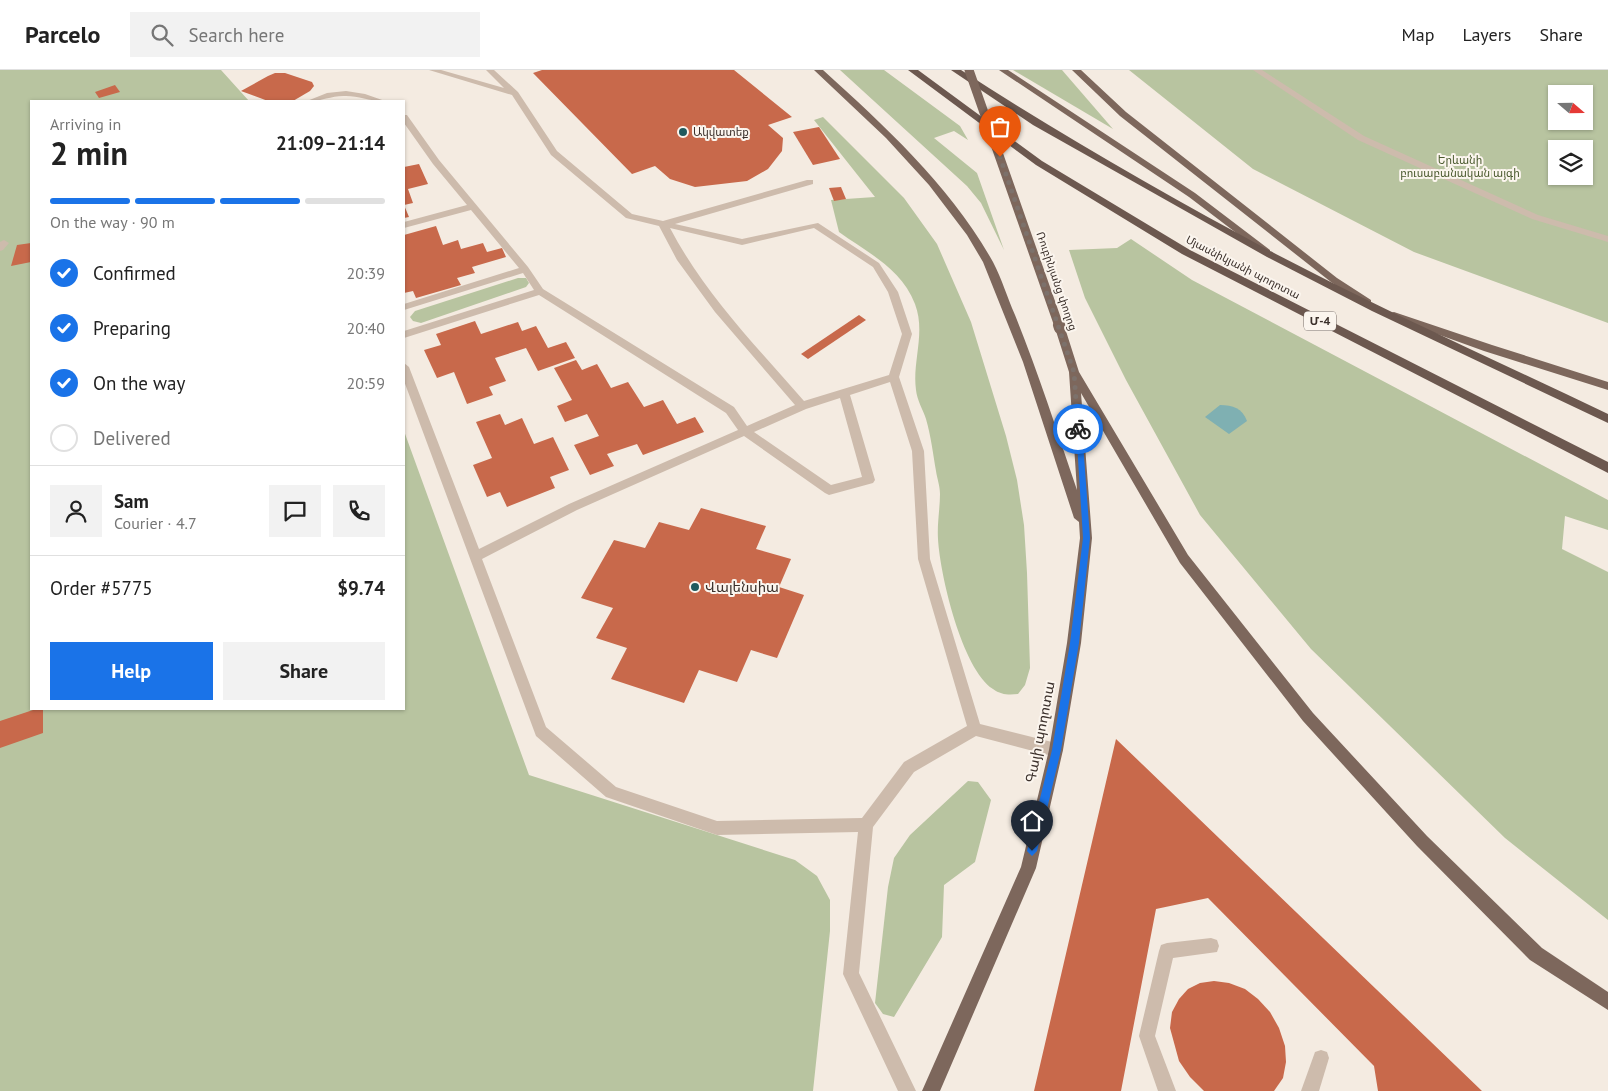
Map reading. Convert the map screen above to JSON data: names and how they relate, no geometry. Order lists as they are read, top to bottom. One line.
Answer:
{"streets":{"highway":["Մյասնիկյանի պողոտա","Մ-4"],"main road":["Ռուբինյանց փողոց","Գայի պողոտա"]},"crossings":[["Ռուբինյանց փողոց","Գայի պողոտա"]],"parks":["Երևանի բուսաբանական այգի"],"places":["Ակվատեք","Վալենսիա"],"north":"right","page":{"header":"Parcelo","search":"Search here","nav":["Map","Layers","Share"],"heading":["2 min","Arriving in","21:09–21:14"],"panel":["Sam","Courier · 4.7","Order #5775","$9.74"],"bar":"On the way · 90 m","list":[["Confirmed","20:39"],["Preparing","20:40"],["On the way","20:59"],"Delivered"],"buttons":["Help","Share"]}}
